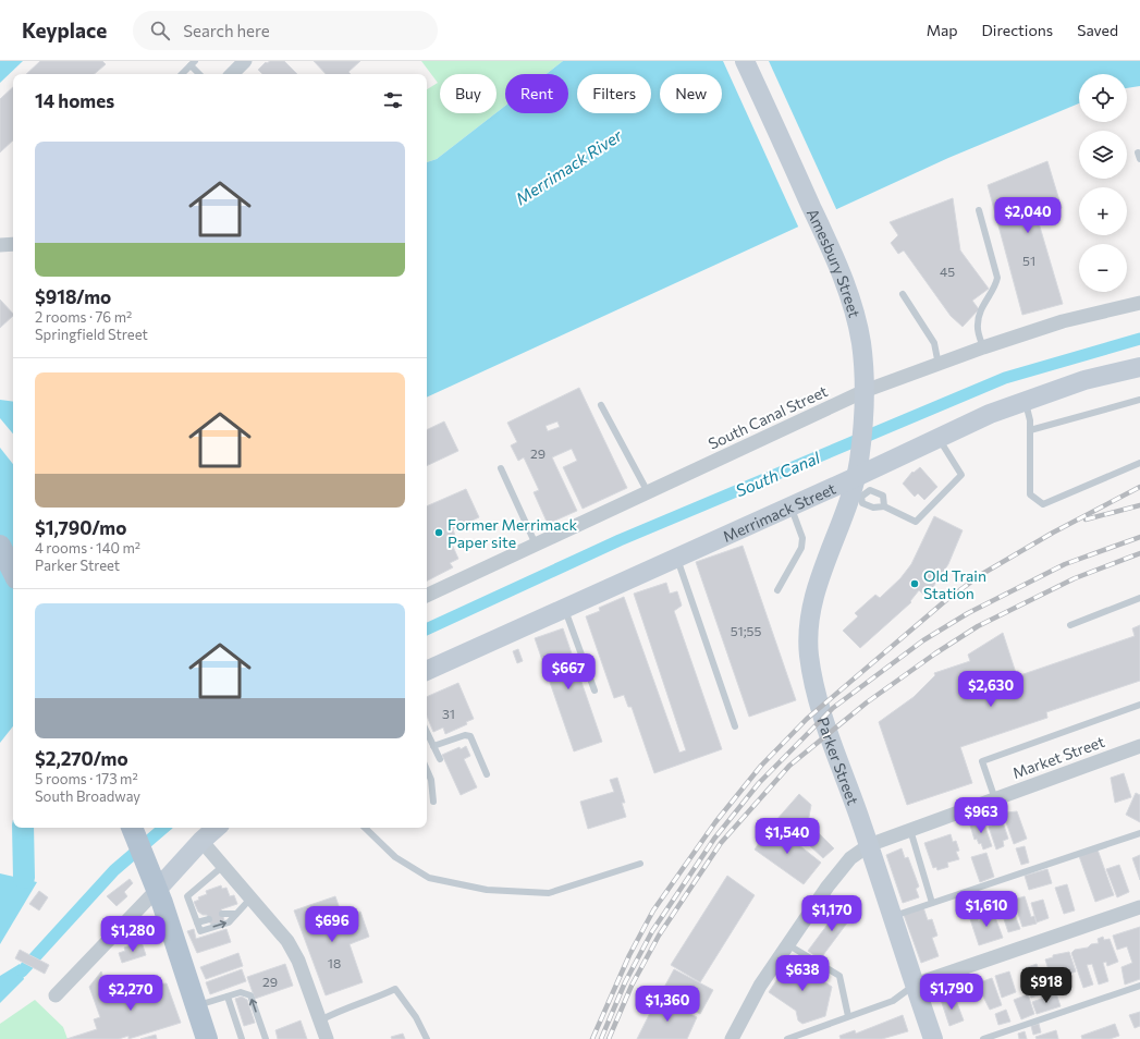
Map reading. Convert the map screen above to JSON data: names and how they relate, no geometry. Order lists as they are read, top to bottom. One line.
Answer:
{"streets":{"main road":["Amesbury Street","Merrimack Street","Parker Street"],"street":["South Canal Street","Market Street"]},"crossings":[["Amesbury Street","South Canal Street"],["Amesbury Street","Merrimack Street"],["Amesbury Street","Parker Street"],["Merrimack Street","Parker Street"],["Market Street","Parker Street"]],"water":["Merrimack River","South Canal"],"places":["Former Merrimack Paper site","Old Train Station"],"house_numbers":["51","45","29","51;55","31","18","29"],"page":{"header":"Keyplace","search":"Search here","nav":["Map","Directions","Saved"],"map_buttons":["+","−"],"chip":["Buy","Rent","Filters","New"],"heading":"14 homes","list":[{"name":"$918/mo","note":"2 rooms · 76 m² · Springfield Street"},{"name":"$1,790/mo","note":"4 rooms · 140 m² · Parker Street"},{"name":"$2,270/mo","note":"5 rooms · 173 m² · South Broadway"}],"price":["$2,040","$667","$2,630","$963","$1,540","$1,610","$1,170","$696","$1,280","$638","$918","$1,790","$2,270","$1,360"]}}
